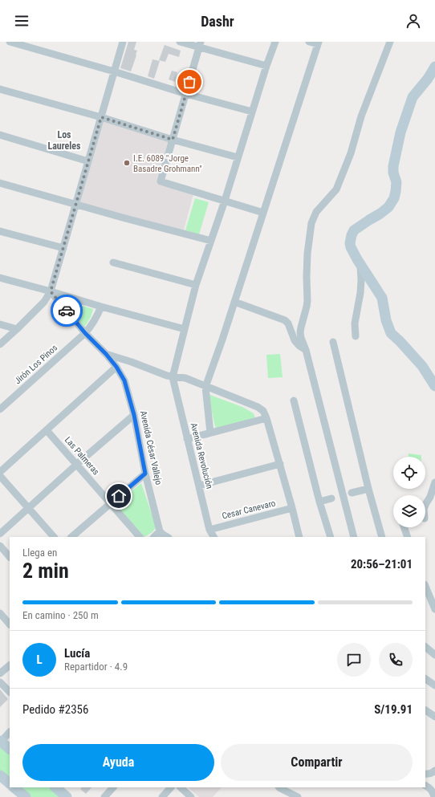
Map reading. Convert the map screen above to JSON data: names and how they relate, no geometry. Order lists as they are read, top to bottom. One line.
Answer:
{"streets":{"street":["Jirón Los Pinos","Avenida César Vallejo","Las Palmeras","Avenida Revolución","Cesar Canevaro"]},"crossings":[["Jirón Los Pinos","Avenida César Vallejo"],["Avenida Revolución","Cesar Canevaro"]],"districts":["Los Laureles"],"places":["I.E. 6089 \"Jorge Basadre Grohmann\""],"page":{"header":"Dashr","heading":["2 min","Llega en","20:56–21:01"],"panel":["Lucía","Repartidor · 4.9","Pedido #2356","S/19.91"],"bar":"En camino · 250 m","round":"L","buttons":["Ayuda","Compartir"]}}
